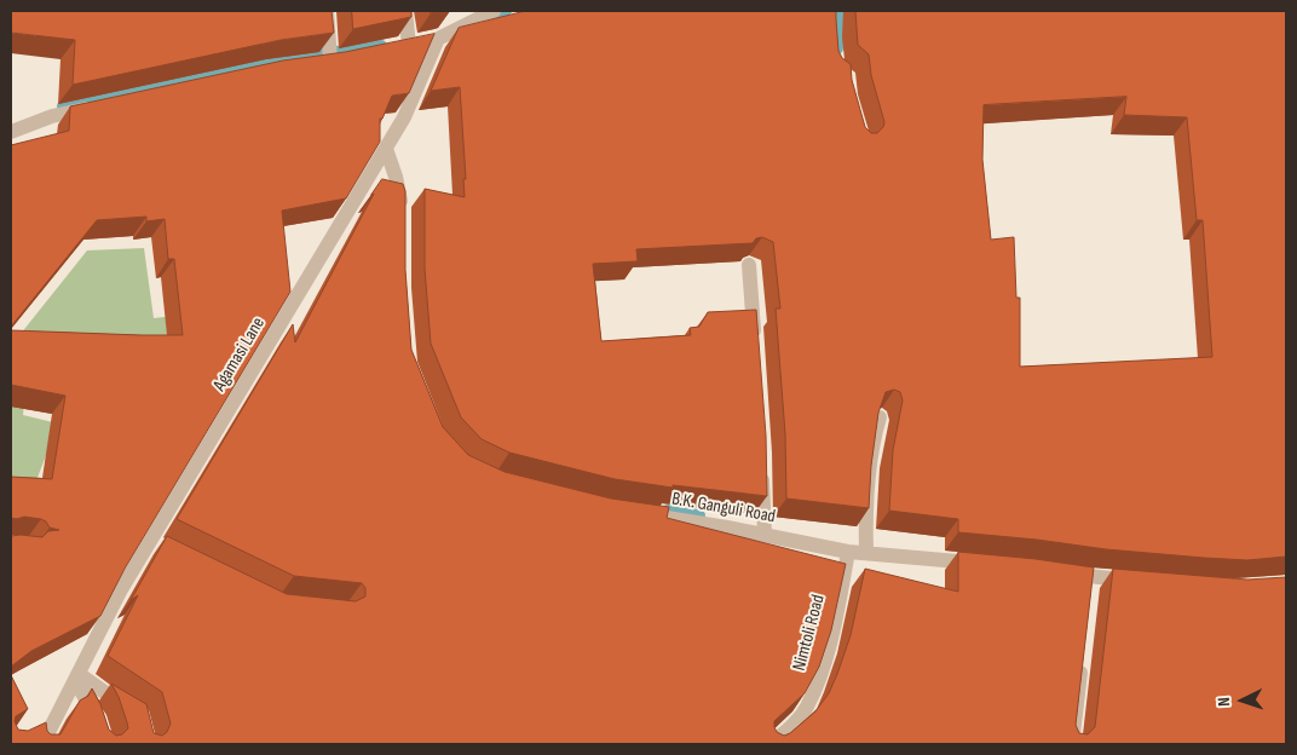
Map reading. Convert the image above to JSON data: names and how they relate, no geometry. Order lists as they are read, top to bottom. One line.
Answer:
{"streets":{"street":["Agamasi Lane","B.K. Ganguli Road","Nimtoli Road"]},"crossings":[["B.K. Ganguli Road","Nimtoli Road"]],"north":"left"}
